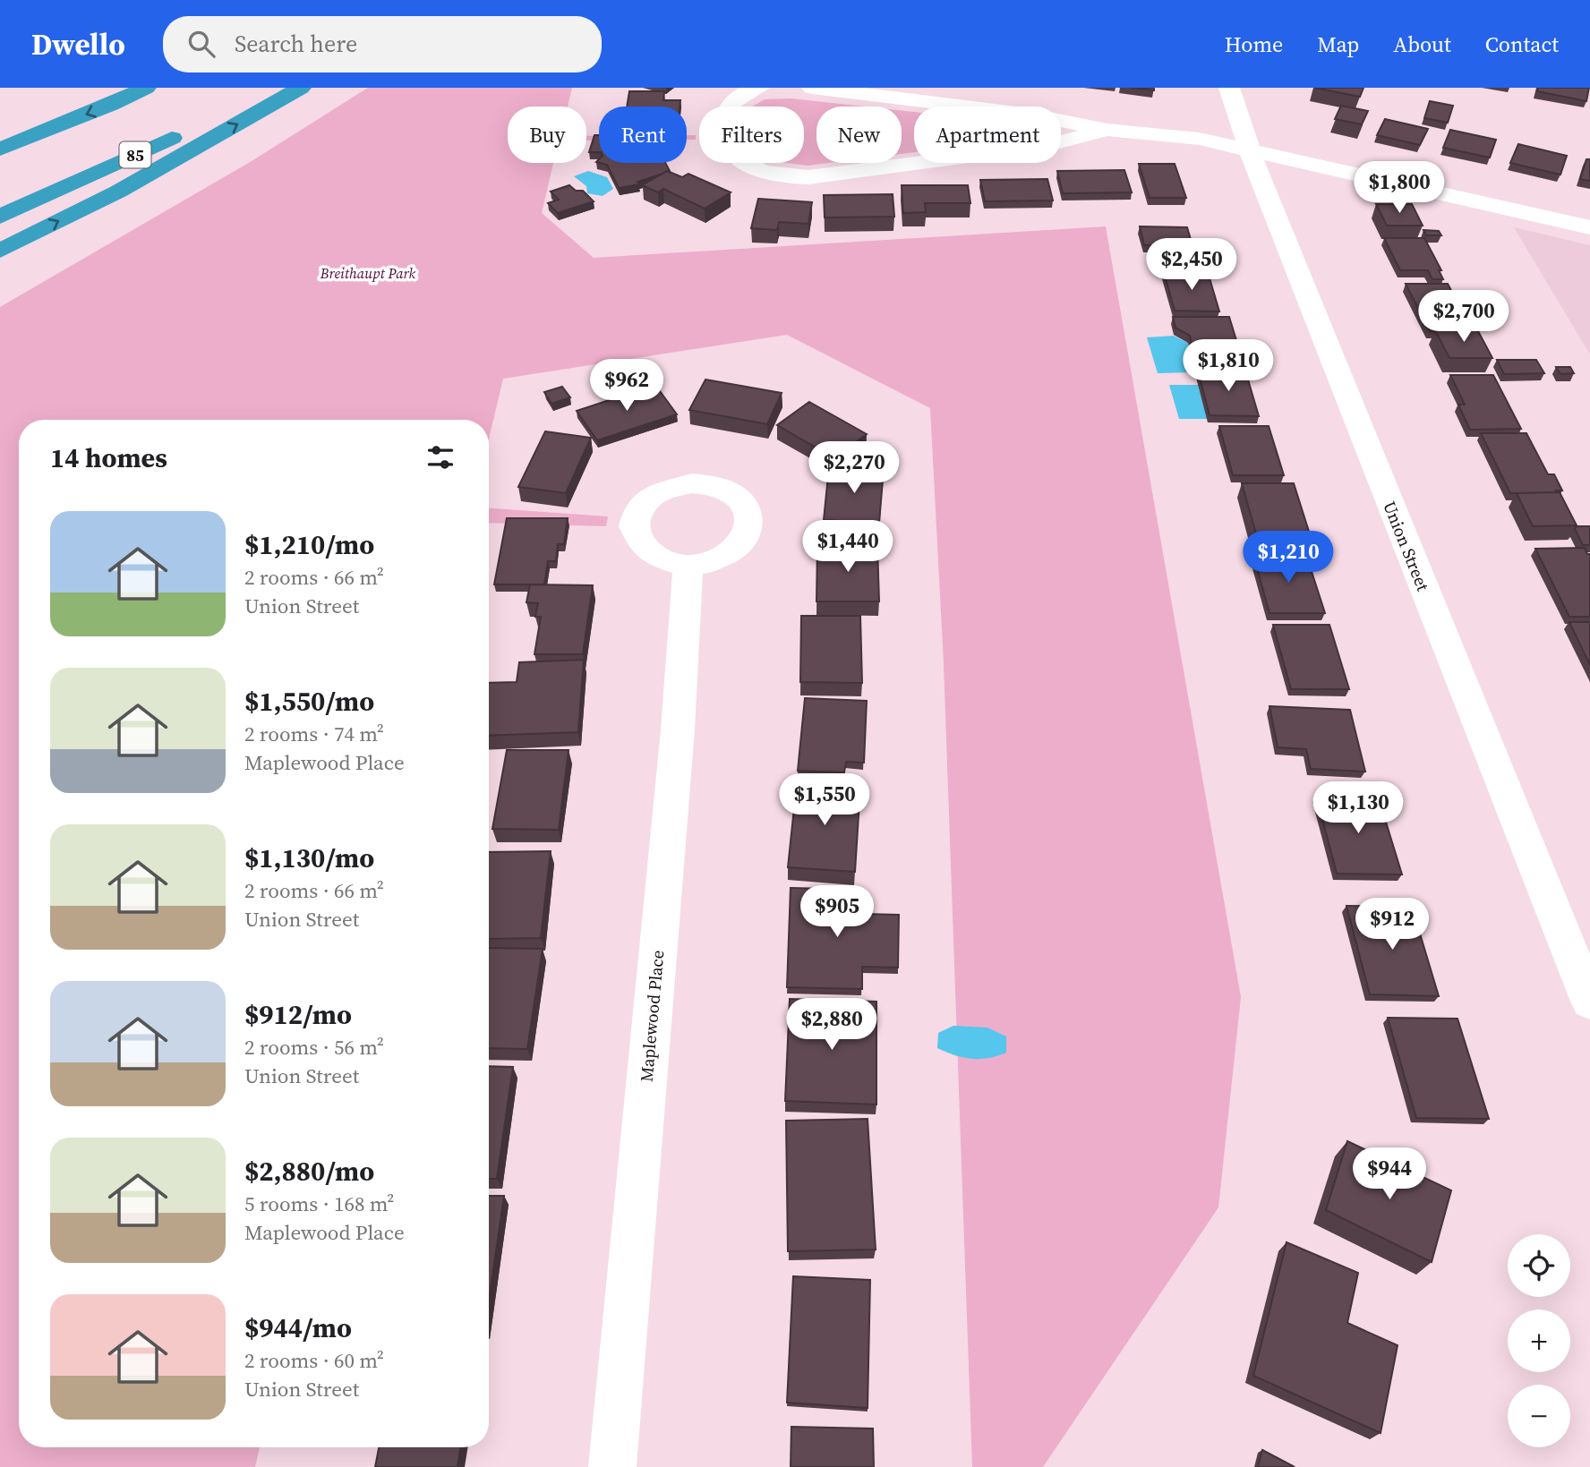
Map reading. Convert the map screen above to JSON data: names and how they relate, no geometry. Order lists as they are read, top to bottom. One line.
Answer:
{"streets":{"highway":["85"],"street":["Union Street","Maplewood Place"]},"parks":["Breithaupt Park"],"page":{"header":"Dwello","search":"Search here","nav":["Home","Map","About","Contact"],"chip":["Buy","Rent","Filters","New","Apartment"],"price":["$1,800","$2,450","$2,700","$1,810","$962","$2,270","$1,440","$1,210","$1,550","$1,130","$905","$912","$2,880","$944"],"heading":"14 homes","list":[{"name":"$1,210/mo","note":"2 rooms · 66 m² · Union Street"},{"name":"$1,550/mo","note":"2 rooms · 74 m² · Maplewood Place"},{"name":"$1,130/mo","note":"2 rooms · 66 m² · Union Street"},{"name":"$912/mo","note":"2 rooms · 56 m² · Union Street"},{"name":"$2,880/mo","note":"5 rooms · 168 m² · Maplewood Place"},{"name":"$944/mo","note":"2 rooms · 60 m² · Union Street"}],"map_buttons":["+","−"]}}
